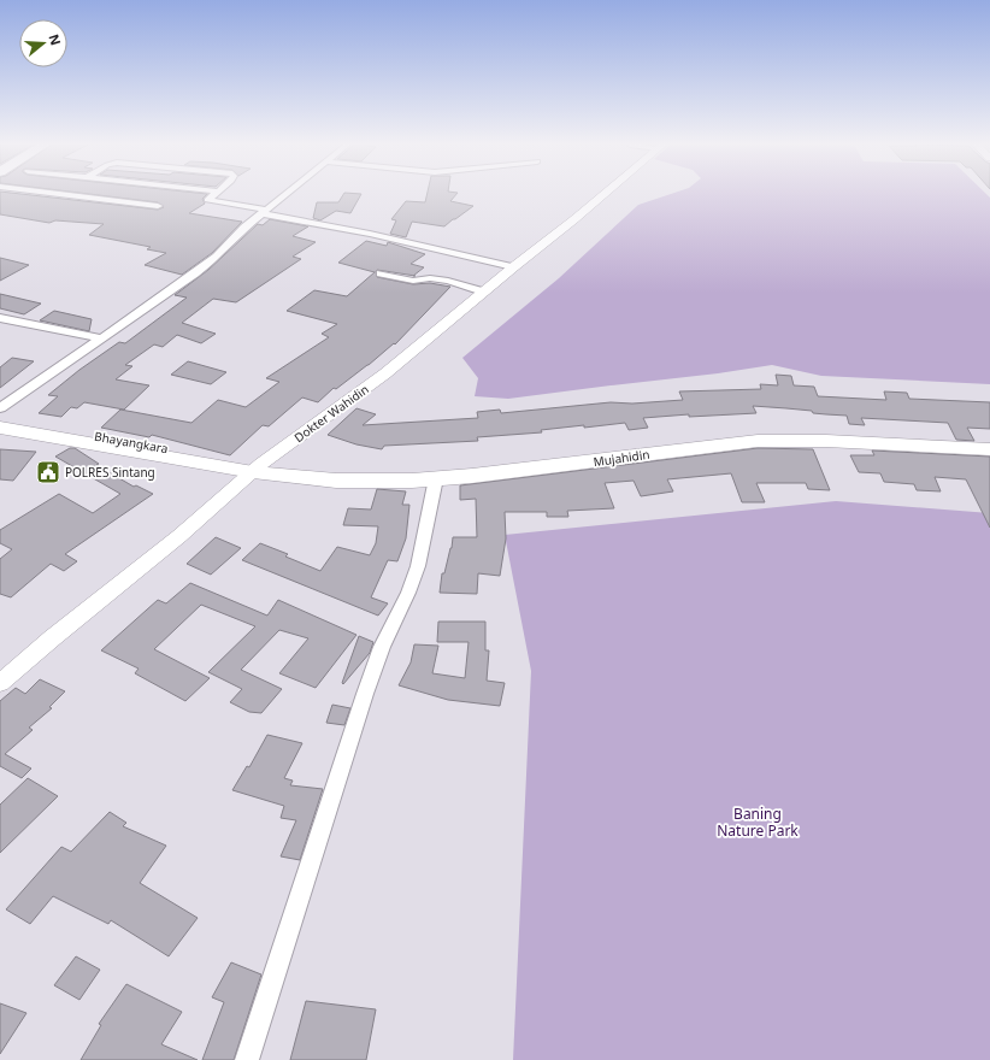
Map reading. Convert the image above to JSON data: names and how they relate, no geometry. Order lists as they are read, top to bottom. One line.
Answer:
{"streets":{"main road":["Bhayangkara","Mujahidin"],"street":["Dokter Wahidin"]},"crossings":[["Dokter Wahidin","Bhayangkara"],["Dokter Wahidin","Mujahidin"],["Bhayangkara","Mujahidin"]],"parks":["Baning Nature Park"],"places":{"public building":["POLRES Sintang"]},"north":"right"}
